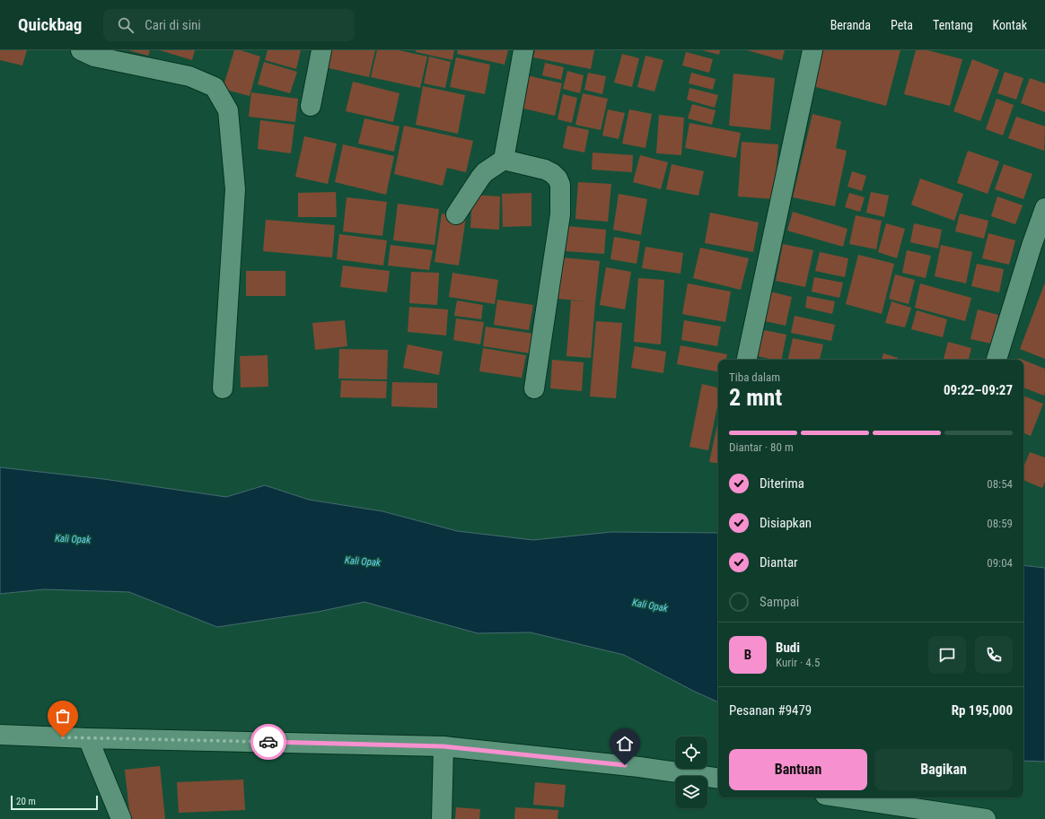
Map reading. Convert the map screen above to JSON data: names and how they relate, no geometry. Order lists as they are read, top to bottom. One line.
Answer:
{"water":["Kali Opak"],"scale_bar":"20 m","page":{"header":"Quickbag","search":"Cari di sini","nav":["Beranda","Peta","Tentang","Kontak"],"heading":["2 mnt","Tiba dalam","09:22–09:27"],"panel":["Budi","Kurir · 4.5","Pesanan #9479","Rp 195,000"],"bar":"Diantar · 80 m","list":[["Diterima","08:54"],["Disiapkan","08:59"],["Diantar","09:04"],"Sampai"],"round":"B","buttons":["Bantuan","Bagikan"],"scale":"20 m"}}
